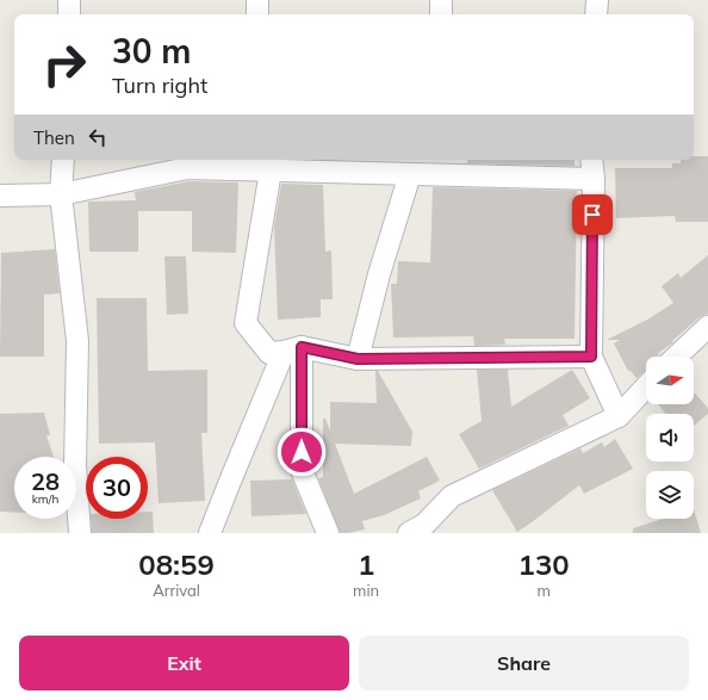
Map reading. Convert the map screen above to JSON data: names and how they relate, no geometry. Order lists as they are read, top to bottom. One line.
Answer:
{"north":"right","page":{"turn":["30 m","Turn right"],"then":"Then","speed":"28 km/h","limit":"30","eta":["08:59","Arrival","1","min","130","m"],"buttons":["Exit","Share"]}}
